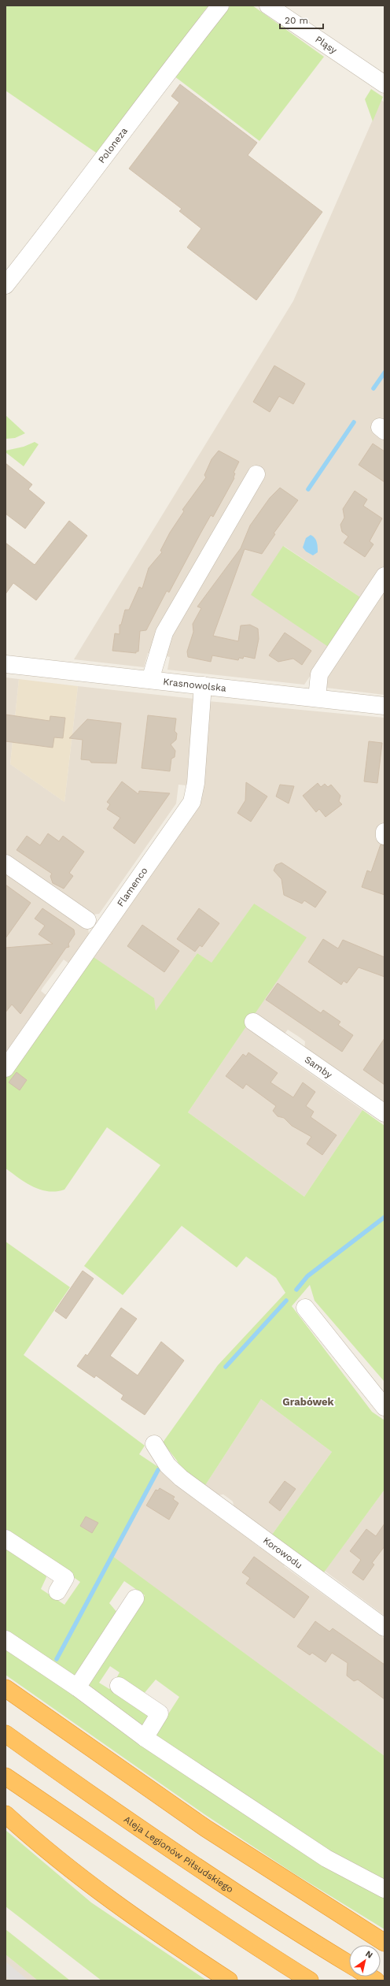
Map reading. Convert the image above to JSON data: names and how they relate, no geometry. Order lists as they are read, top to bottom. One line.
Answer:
{"streets":{"highway":["Aleja Legionów Piłsudskiego"],"street":["Pląsy","Poloneza","Krasnowolska","Flamenco","Samby","Korowodu"]},"crossings":[["Krasnowolska","Flamenco"]],"districts":["Grabówek"],"scale_bar":"20 m","north":"top right"}
